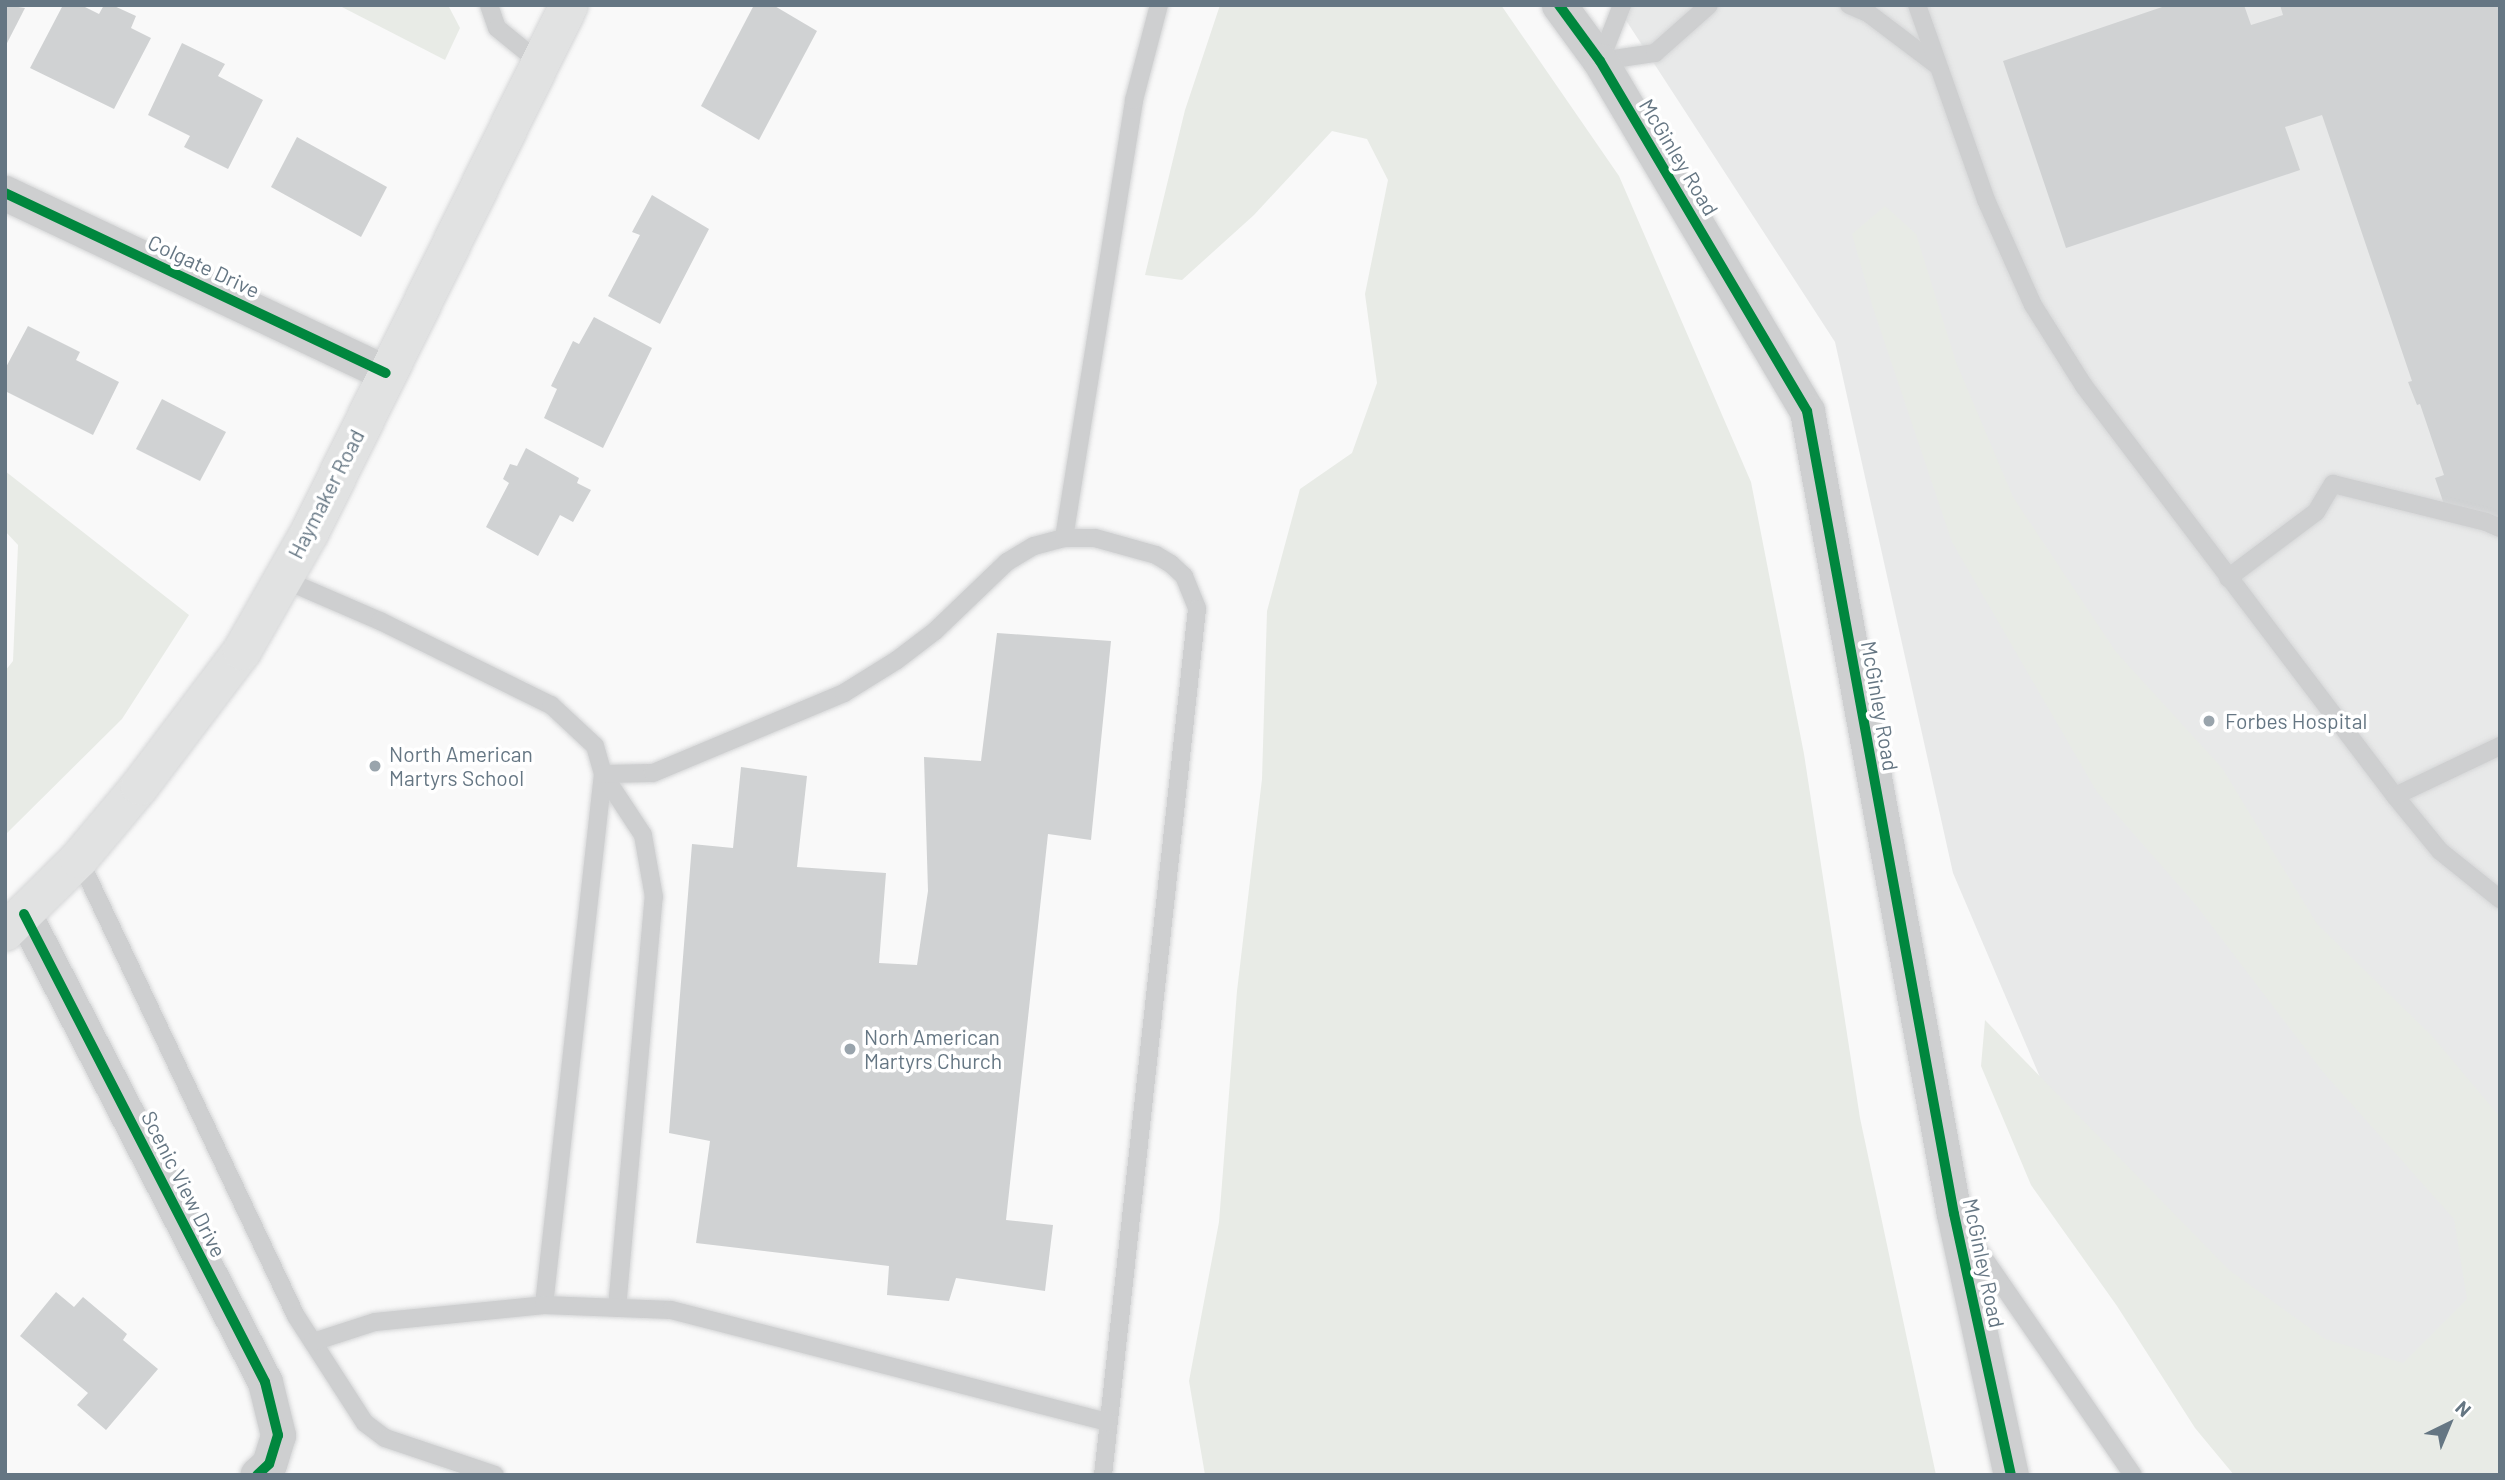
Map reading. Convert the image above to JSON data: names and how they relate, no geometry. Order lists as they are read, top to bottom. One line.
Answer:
{"streets":{"main road":["Haymaker Road"],"street":["McGinley Road","Colgate Drive","Scenic View Drive"]},"crossings":[["Colgate Drive","Haymaker Road"],["Haymaker Road","Scenic View Drive"]],"places":["Forbes Hospital","North American Martyrs School","Norh American Martyrs Church"],"north":"top right"}
